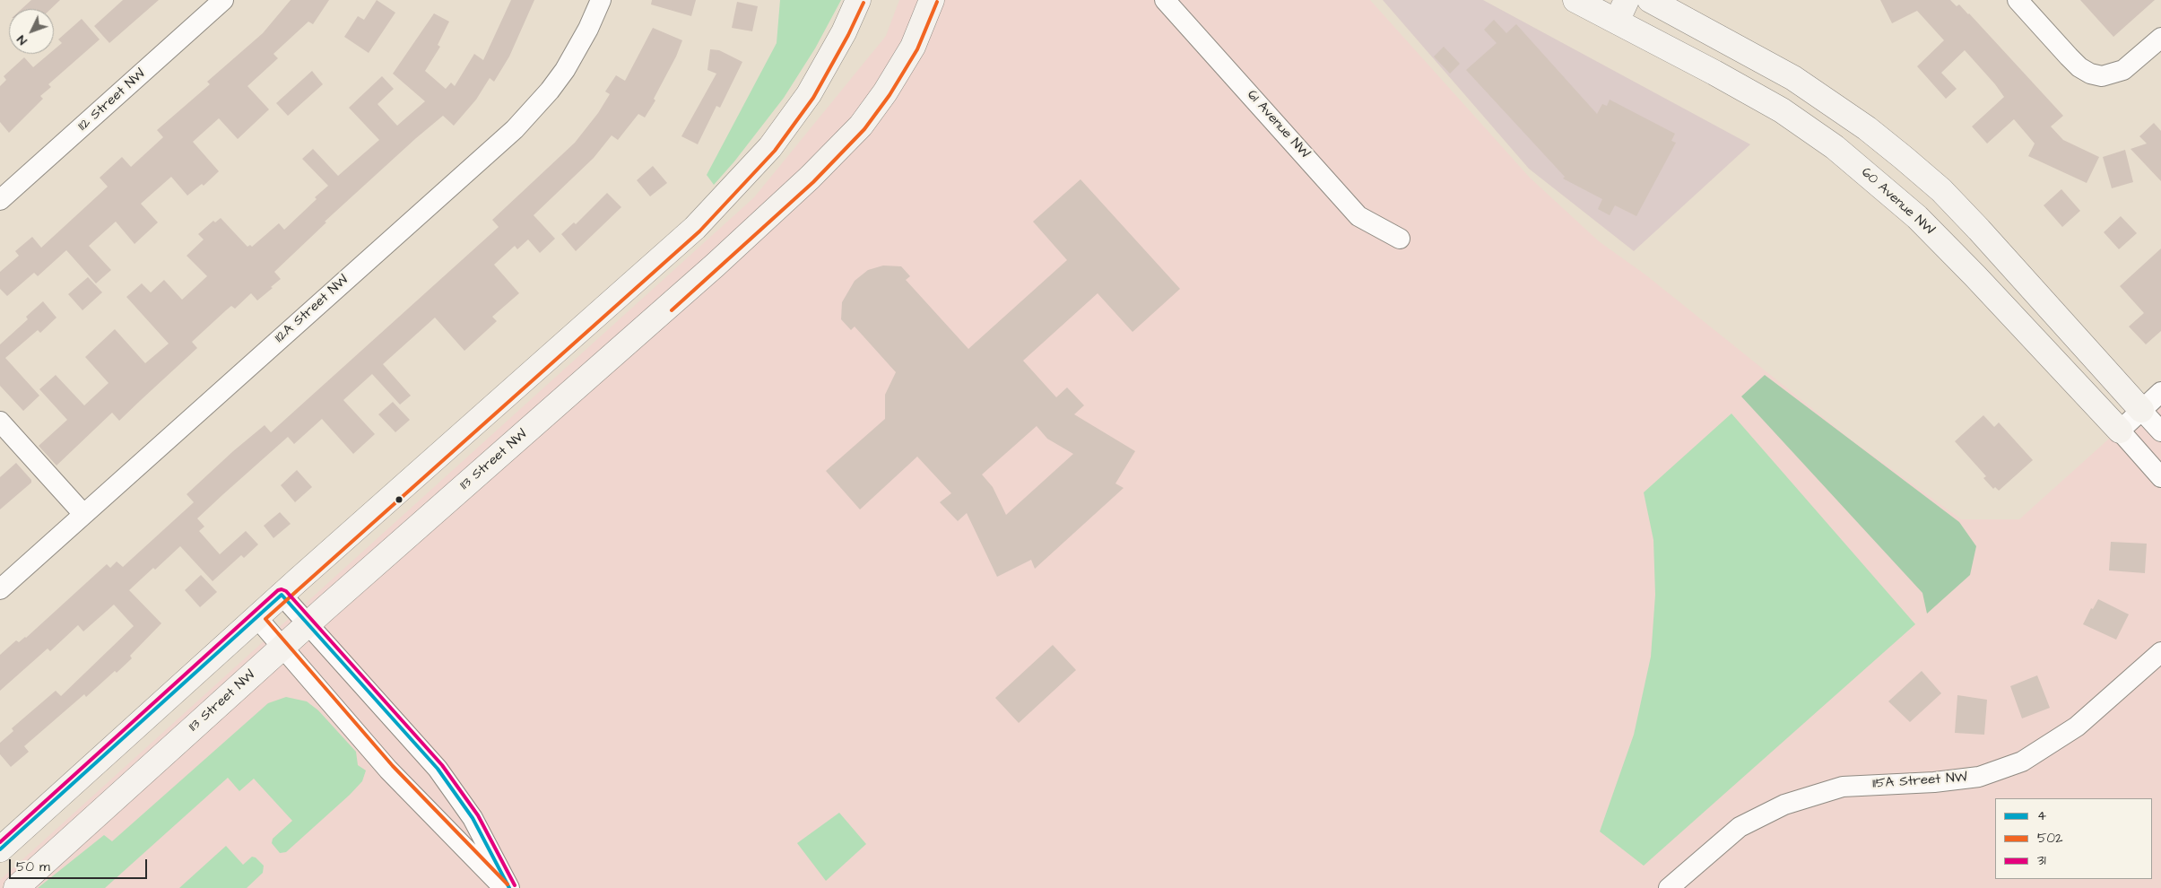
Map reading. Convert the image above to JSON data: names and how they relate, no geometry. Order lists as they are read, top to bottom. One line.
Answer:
{"streets":{"main road":["60 Avenue NW","113 Street NW"],"street":["112 Street NW","61 Avenue NW","112A Street NW","115A Street NW"]},"lines":["transit line 502","transit line 31","transit line 4"],"legend":["4","502","31"],"scale_bar":"50 m","north":"bottom left"}
